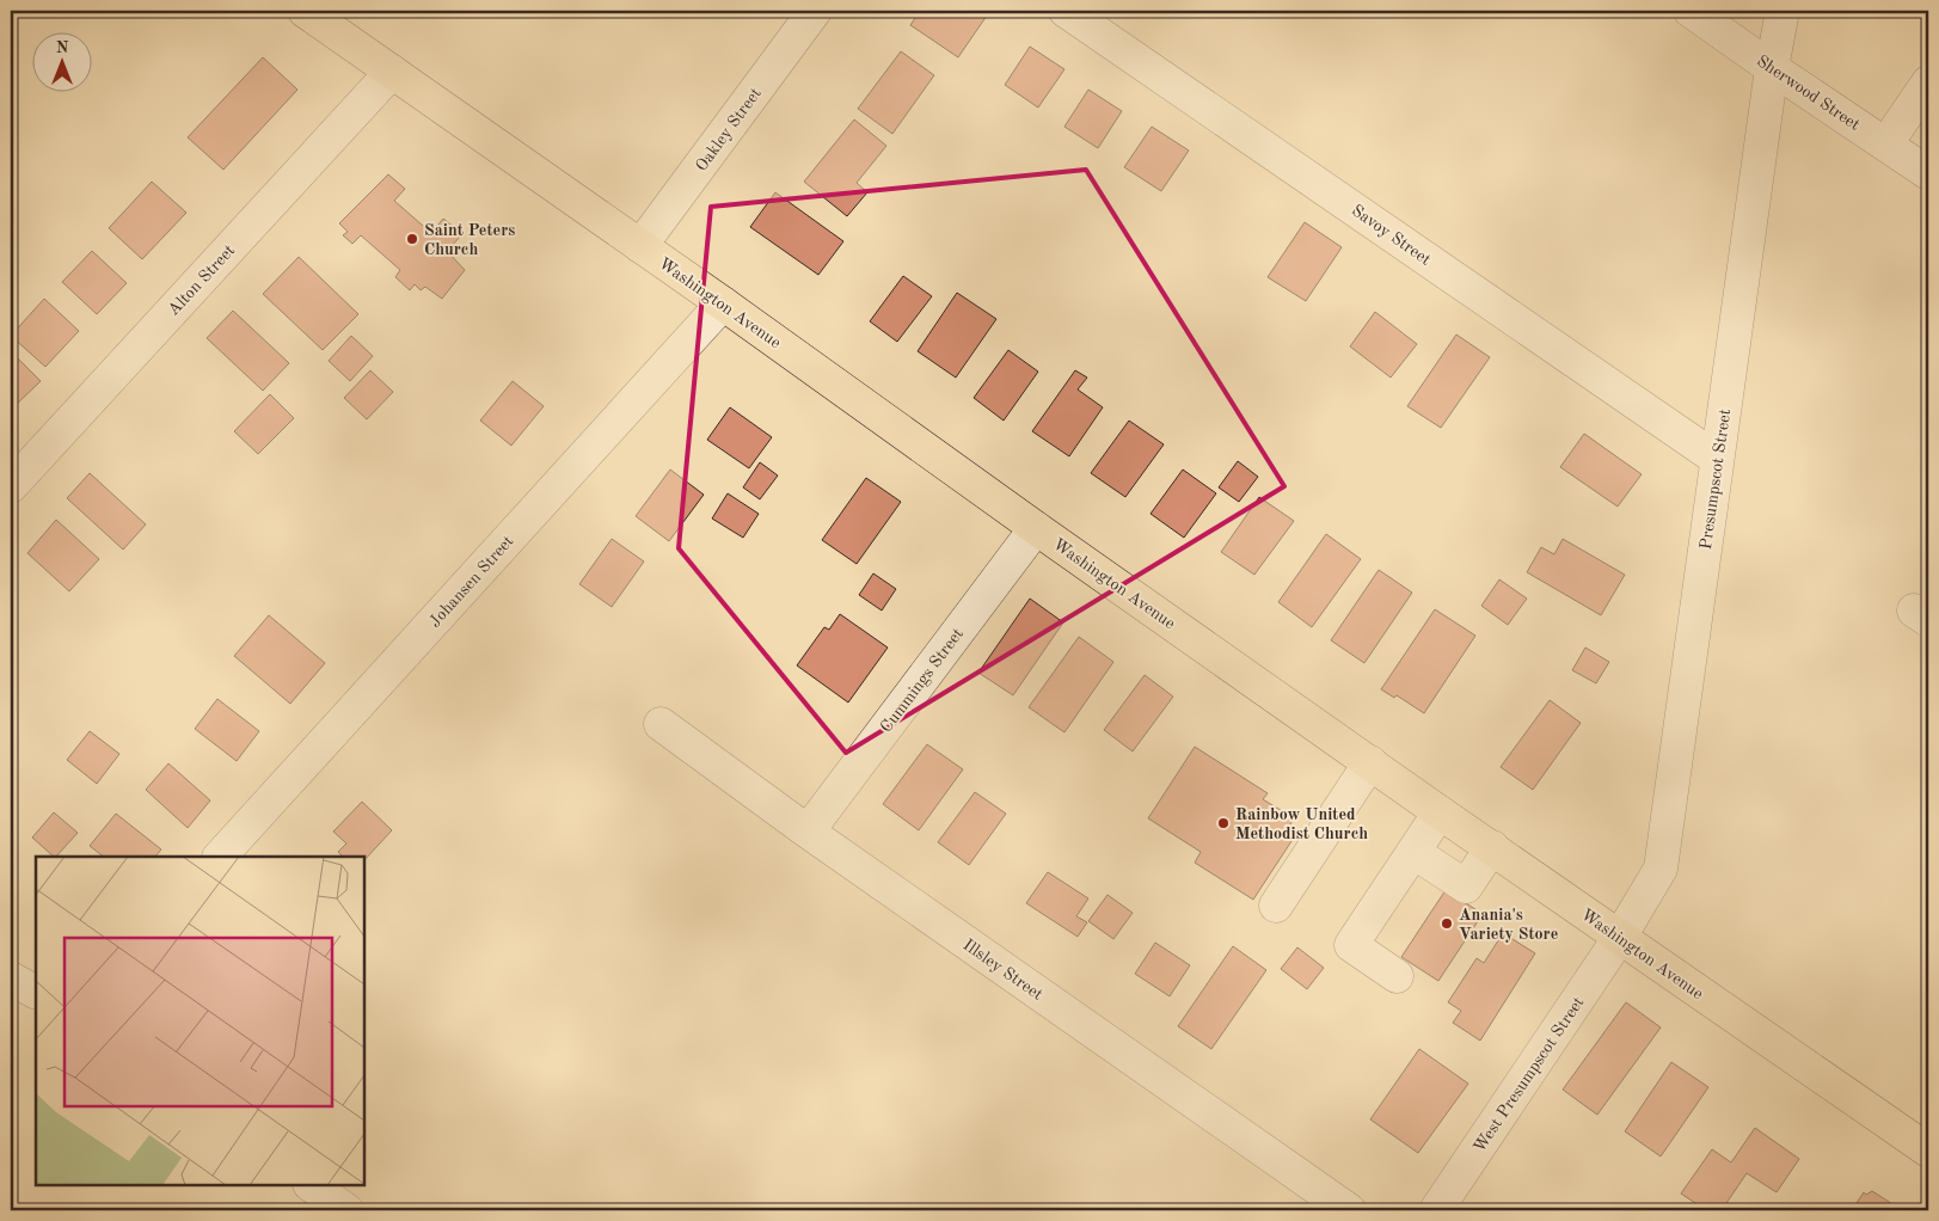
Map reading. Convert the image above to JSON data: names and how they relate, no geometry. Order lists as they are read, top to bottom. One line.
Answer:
{"streets":{"main road":["Washington Avenue"],"street":["Sherwood Street","Oakley Street","Savoy Street","Alton Street","Presumpscot Street","Johansen Street","Cummings Street","Illsley Street","West Presumpscot Street"]},"crossings":[["Sherwood Street","Presumpscot Street"],["Oakley Street","Washington Avenue"],["Savoy Street","Presumpscot Street"],["Alton Street","Washington Avenue"],["Washington Avenue","Presumpscot Street"],["Washington Avenue","Johansen Street"],["Washington Avenue","Cummings Street"],["Washington Avenue","West Presumpscot Street"],["Presumpscot Street","West Presumpscot Street"],["Cummings Street","Illsley Street"]],"places":["Saint Peters Church","Rainbow United Methodist Church","Anania's Variety Store"],"north":"top"}
